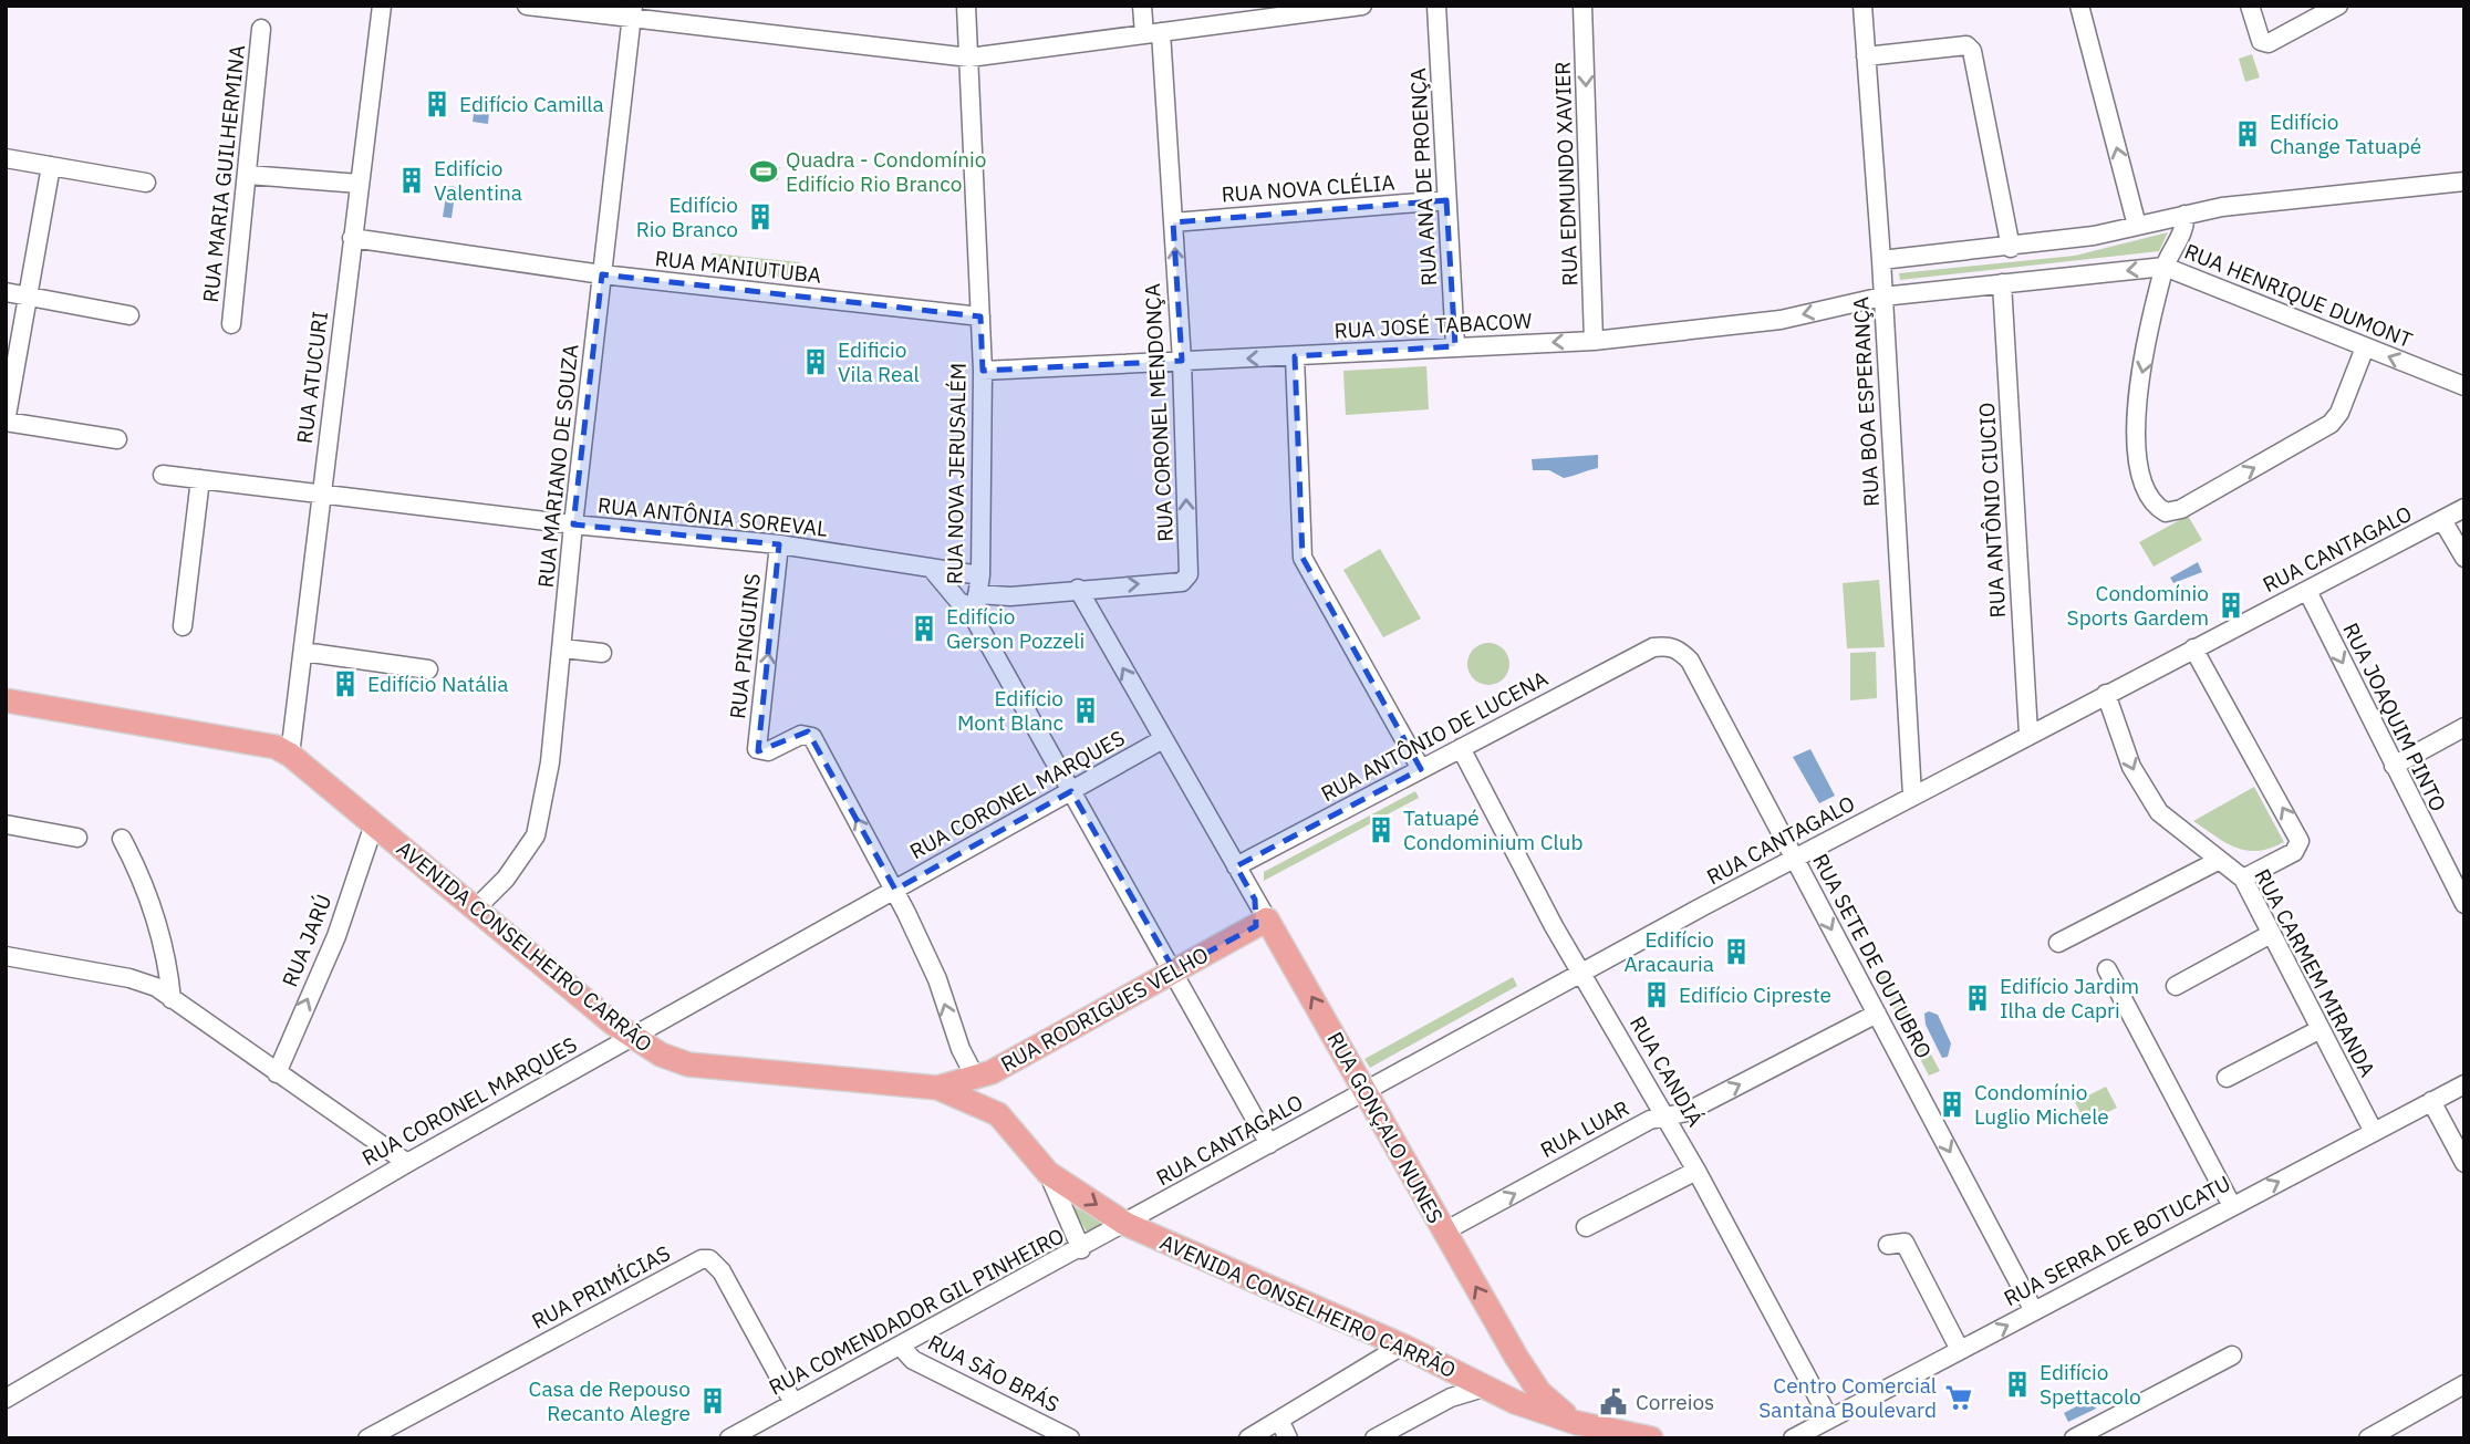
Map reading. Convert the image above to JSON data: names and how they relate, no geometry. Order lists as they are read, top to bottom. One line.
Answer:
{"streets":{"main road":["AVENIDA CONSELHEIRO CARRÃO","RUA RODRIGUES VELHO","RUA GONÇALO NUNES"],"street":["RUA MARIA GUILHERMINA","RUA EDMUNDO XAVIER","RUA ANA DE PROENÇA","RUA NOVA CLÉLIA","RUA MANIUTUBA","RUA HENRIQUE DUMONT","RUA JOSÉ TABACOW","RUA ATUCURI","RUA BOA ESPERANÇA","RUA CORONEL MENDONÇA","RUA MARIANO DE SOUZA","RUA NOVA JERUSALÉM","RUA ANTÔNIO CIUCIO","RUA ANTÔNIA SOREVAL","RUA CANTAGALO","RUA PINGUINS","RUA JOAQUIM PINTO","RUA ANTÔNIO DE LUCENA","RUA CORONEL MARQUES","RUA JARÚ","RUA SETE DE OUTUBRO","RUA CARMEM MIRANDA","RUA CANDIÁ","RUA LUAR","RUA SERRA DE BOTUCATU","RUA PRIMÍCIAS","RUA COMENDADOR GIL PINHEIRO","RUA SÃO BRÁS"]},"crossings":[["RUA EDMUNDO XAVIER","RUA JOSÉ TABACOW"],["RUA ANA DE PROENÇA","RUA NOVA CLÉLIA"],["RUA ANA DE PROENÇA","RUA JOSÉ TABACOW"],["RUA NOVA CLÉLIA","RUA CORONEL MENDONÇA"],["RUA MANIUTUBA","RUA ATUCURI"],["RUA MANIUTUBA","RUA MARIANO DE SOUZA"],["RUA MANIUTUBA","RUA NOVA JERUSALÉM"],["RUA HENRIQUE DUMONT","RUA JOSÉ TABACOW"],["RUA HENRIQUE DUMONT","RUA BOA ESPERANÇA"],["RUA HENRIQUE DUMONT","RUA ANTÔNIO CIUCIO"],["RUA JOSÉ TABACOW","RUA BOA ESPERANÇA"],["RUA JOSÉ TABACOW","RUA CORONEL MENDONÇA"],["RUA JOSÉ TABACOW","RUA NOVA JERUSALÉM"],["RUA ATUCURI","RUA ANTÔNIA SOREVAL"],["RUA ATUCURI","AVENIDA CONSELHEIRO CARRÃO"],["RUA BOA ESPERANÇA","RUA CANTAGALO"],["RUA CORONEL MENDONÇA","RUA NOVA JERUSALÉM"],["RUA CORONEL MENDONÇA","RUA GONÇALO NUNES"],["RUA MARIANO DE SOUZA","RUA ANTÔNIA SOREVAL"],["RUA MARIANO DE SOUZA","AVENIDA CONSELHEIRO CARRÃO"],["RUA NOVA JERUSALÉM","RUA ANTÔNIA SOREVAL"],["RUA NOVA JERUSALÉM","RUA CANTAGALO"],["RUA NOVA JERUSALÉM","RUA CORONEL MARQUES"],["RUA NOVA JERUSALÉM","RUA RODRIGUES VELHO"],["RUA ANTÔNIO CIUCIO","RUA CANTAGALO"],["RUA ANTÔNIA SOREVAL","RUA PINGUINS"],["RUA CANTAGALO","RUA JOAQUIM PINTO"],["RUA CANTAGALO","AVENIDA CONSELHEIRO CARRÃO"],["RUA CANTAGALO","RUA SETE DE OUTUBRO"],["RUA CANTAGALO","RUA CARMEM MIRANDA"],["RUA CANTAGALO","RUA CANDIÁ"],["RUA CANTAGALO","RUA GONÇALO NUNES"],["RUA CANTAGALO","RUA COMENDADOR GIL PINHEIRO"],["RUA PINGUINS","RUA CORONEL MARQUES"],["RUA ANTÔNIO DE LUCENA","RUA SETE DE OUTUBRO"],["RUA ANTÔNIO DE LUCENA","RUA CANDIÁ"],["RUA ANTÔNIO DE LUCENA","RUA GONÇALO NUNES"],["RUA CORONEL MARQUES","AVENIDA CONSELHEIRO CARRÃO"],["RUA CORONEL MARQUES","RUA GONÇALO NUNES"],["RUA JARÚ","AVENIDA CONSELHEIRO CARRÃO"],["AVENIDA CONSELHEIRO CARRÃO","RUA RODRIGUES VELHO"],["AVENIDA CONSELHEIRO CARRÃO","RUA GONÇALO NUNES"],["AVENIDA CONSELHEIRO CARRÃO","RUA COMENDADOR GIL PINHEIRO"],["RUA SETE DE OUTUBRO","RUA LUAR"],["RUA SETE DE OUTUBRO","RUA SERRA DE BOTUCATU"],["RUA CARMEM MIRANDA","RUA SERRA DE BOTUCATU"],["RUA RODRIGUES VELHO","RUA GONÇALO NUNES"],["RUA CANDIÁ","RUA LUAR"],["RUA CANDIÁ","RUA SERRA DE BOTUCATU"],["RUA GONÇALO NUNES","RUA LUAR"],["RUA PRIMÍCIAS","RUA COMENDADOR GIL PINHEIRO"],["RUA COMENDADOR GIL PINHEIRO","RUA SÃO BRÁS"]],"one_way":["RUA EDMUNDO XAVIER","RUA JOSÉ TABACOW","RUA CORONEL MENDONÇA","RUA PINGUINS","RUA JOAQUIM PINTO","RUA JARÚ","RUA SETE DE OUTUBRO","RUA CARMEM MIRANDA","RUA GONÇALO NUNES","RUA LUAR"],"places":{"building":["Edifício Camilla","Edifício Change Tatuapé","Edifício Valentina","Edifício Rio Branco","Edificio Vila Real","Condomínio Sports Gardem","Edifício Gerson Pozzeli","Edifício Natália","Edifício Mont Blanc","Tatuapé Condominium Club","Edifício Aracauria","Edifício Cipreste","Edifício Jardim Ilha de Capri","Condomínio Luglio Michele","Edifício Spettacolo","Casa de Repouso Recanto Alegre"],"sports":["Quadra - Condomínio Edifício Rio Branco"],"supermarket":["Centro Comercial Santana Boulevard"],"public building":["Correios"]}}
